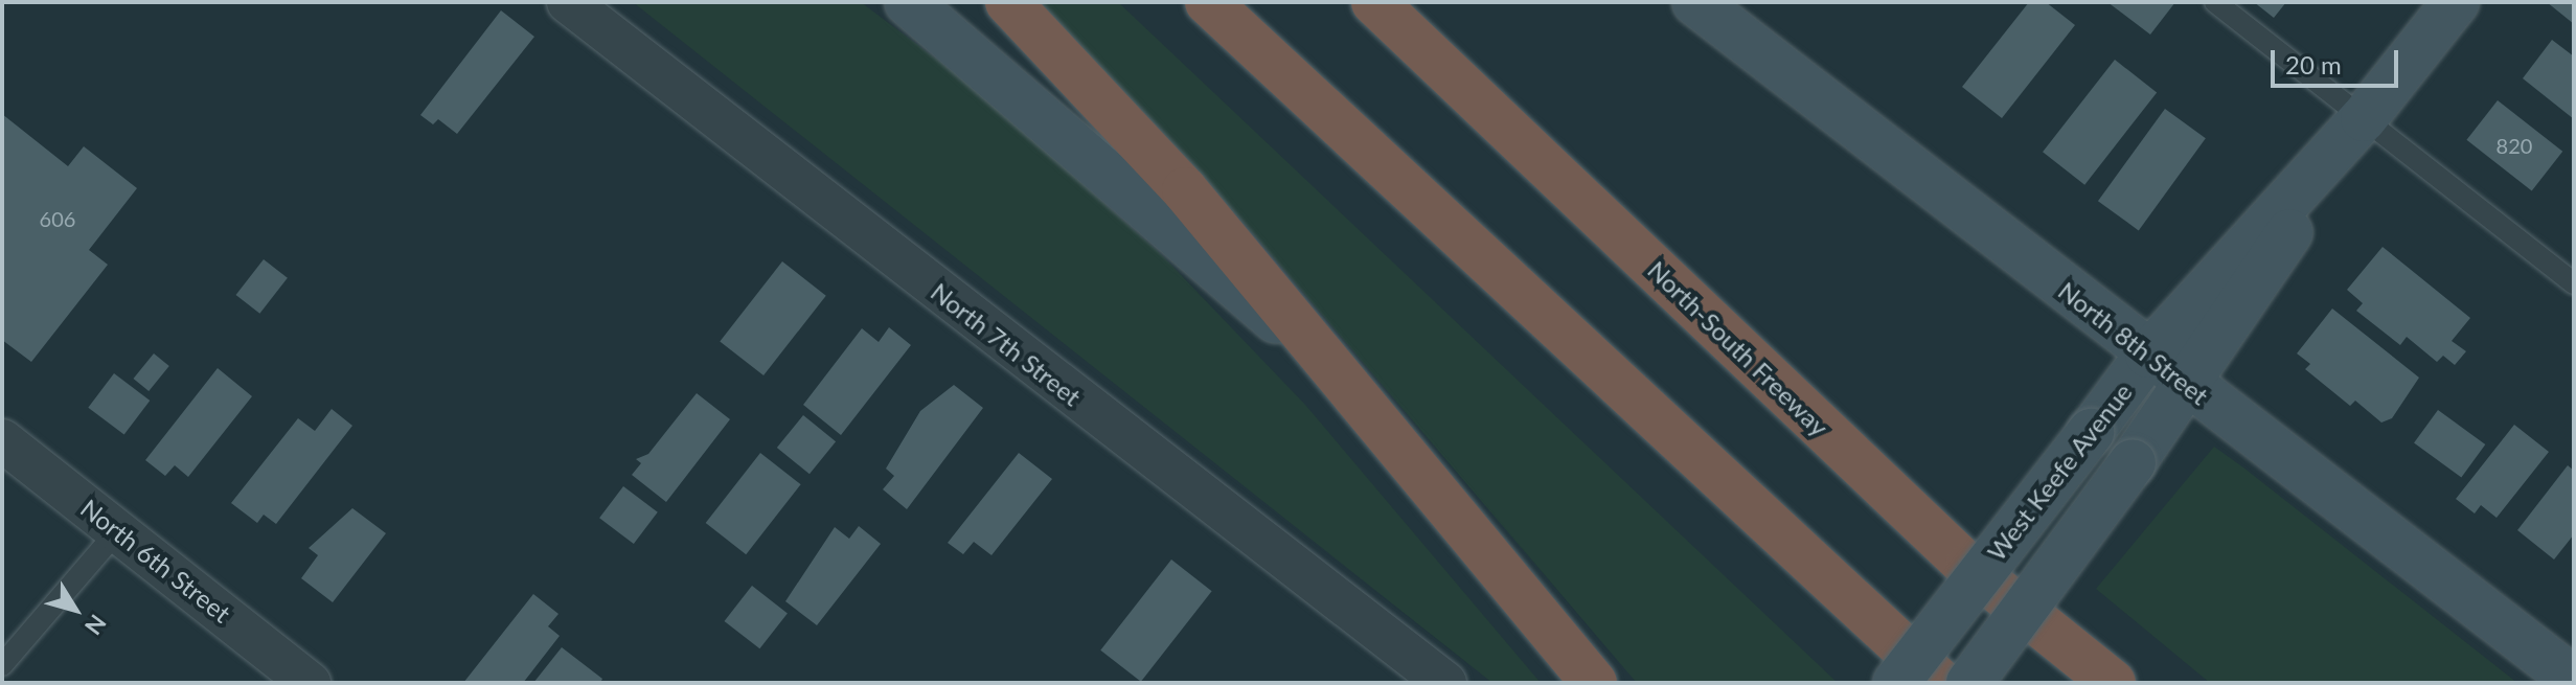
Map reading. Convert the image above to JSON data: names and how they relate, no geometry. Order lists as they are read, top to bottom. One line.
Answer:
{"streets":{"highway":["North-South Freeway"],"street":["North 8th Street","North 7th Street","West Keefe Avenue","North 6th Street"]},"crossings":[["North 8th Street","West Keefe Avenue"]],"house_numbers":["820","606"],"scale_bar":"20 m","north":"bottom right"}
